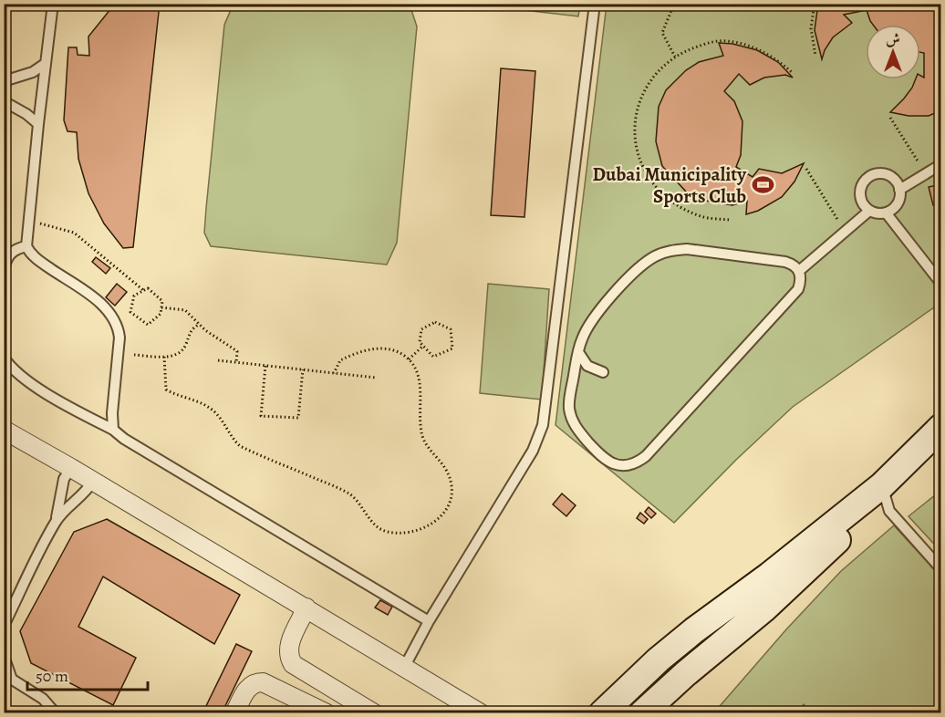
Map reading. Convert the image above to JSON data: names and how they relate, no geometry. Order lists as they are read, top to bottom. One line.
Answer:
{"places":{"sports":["Dubai Municipality Sports Club"]},"scale_bar":"50 m","north":"top"}
